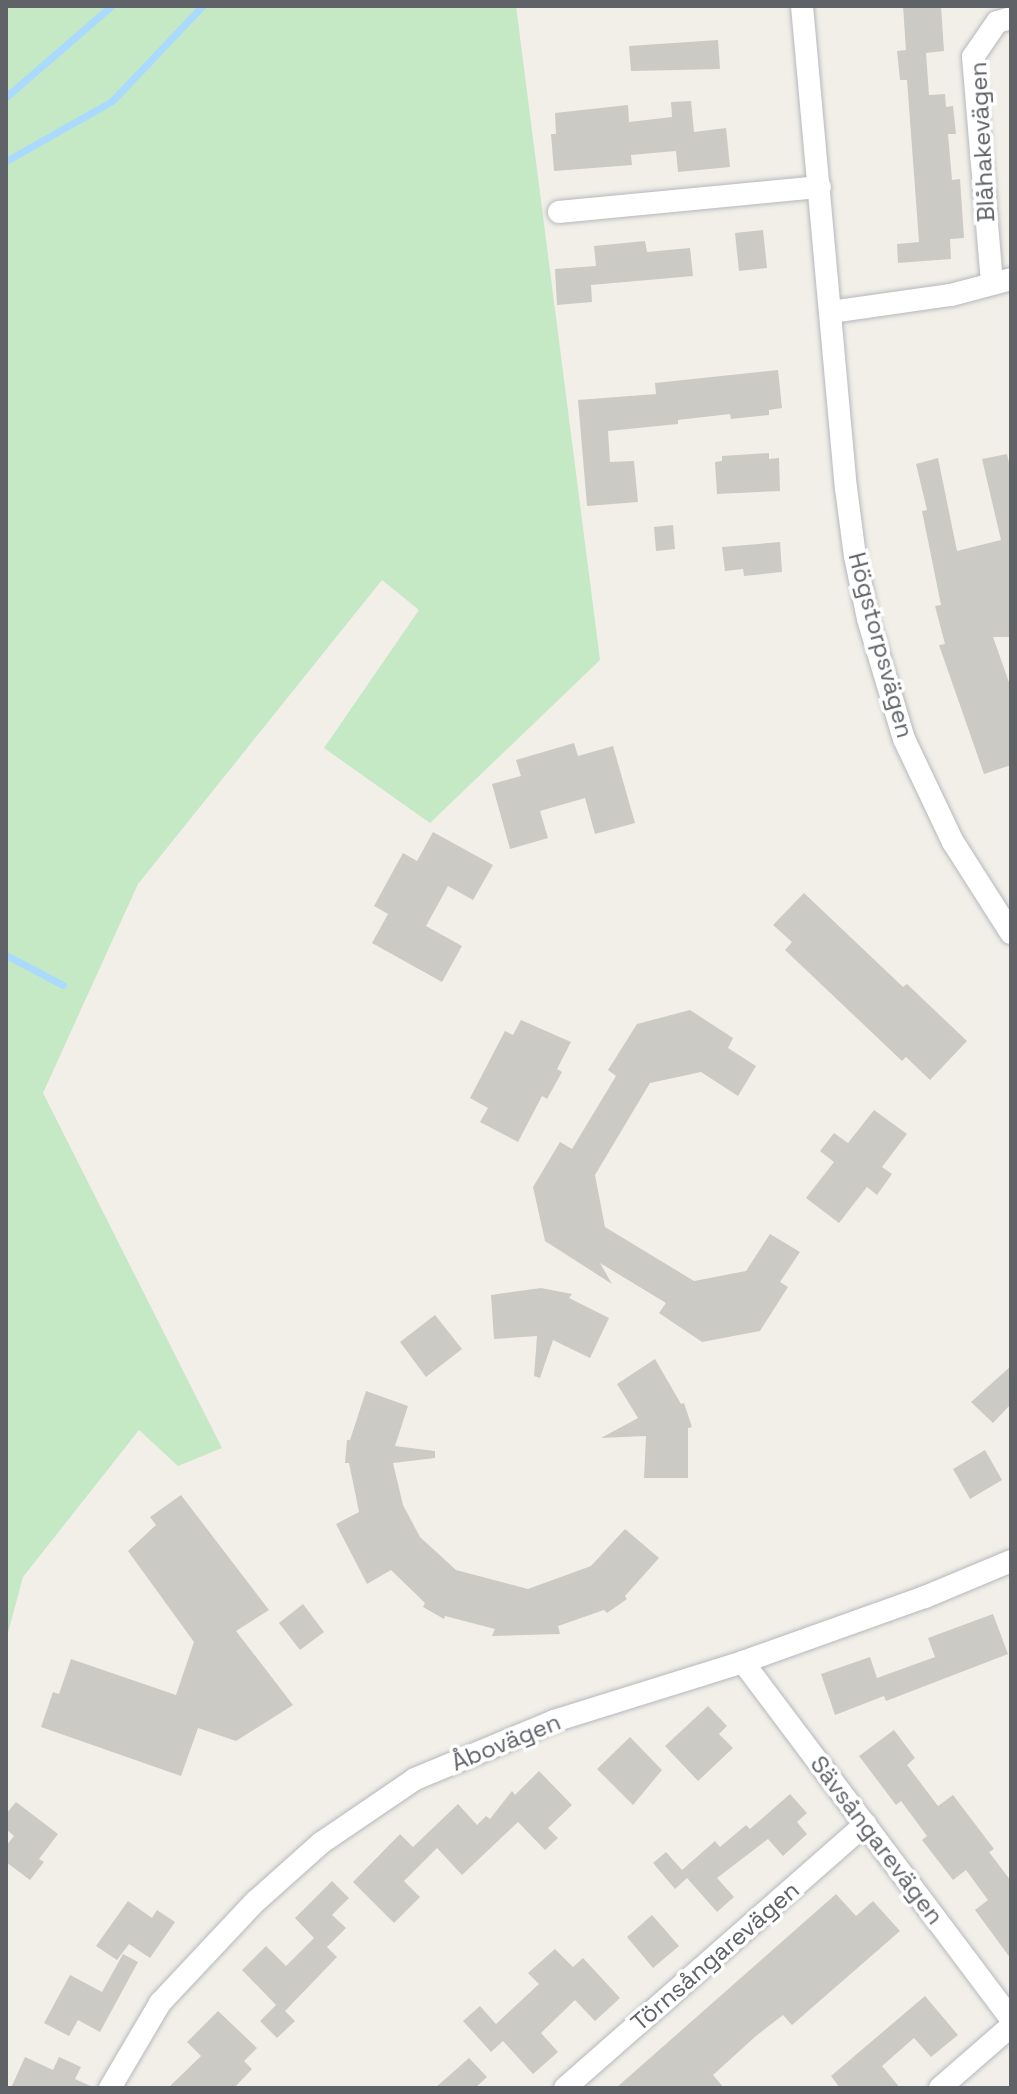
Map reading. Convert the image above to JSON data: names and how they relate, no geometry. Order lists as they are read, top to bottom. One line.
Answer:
{"streets":{"street":["Blåhakevägen","Högstorpsvägen","Åbovägen","Sävsångarevägen","Törnsångarevägen"]},"crossings":[["Åbovägen","Sävsångarevägen"],["Sävsångarevägen","Törnsångarevägen"]]}
